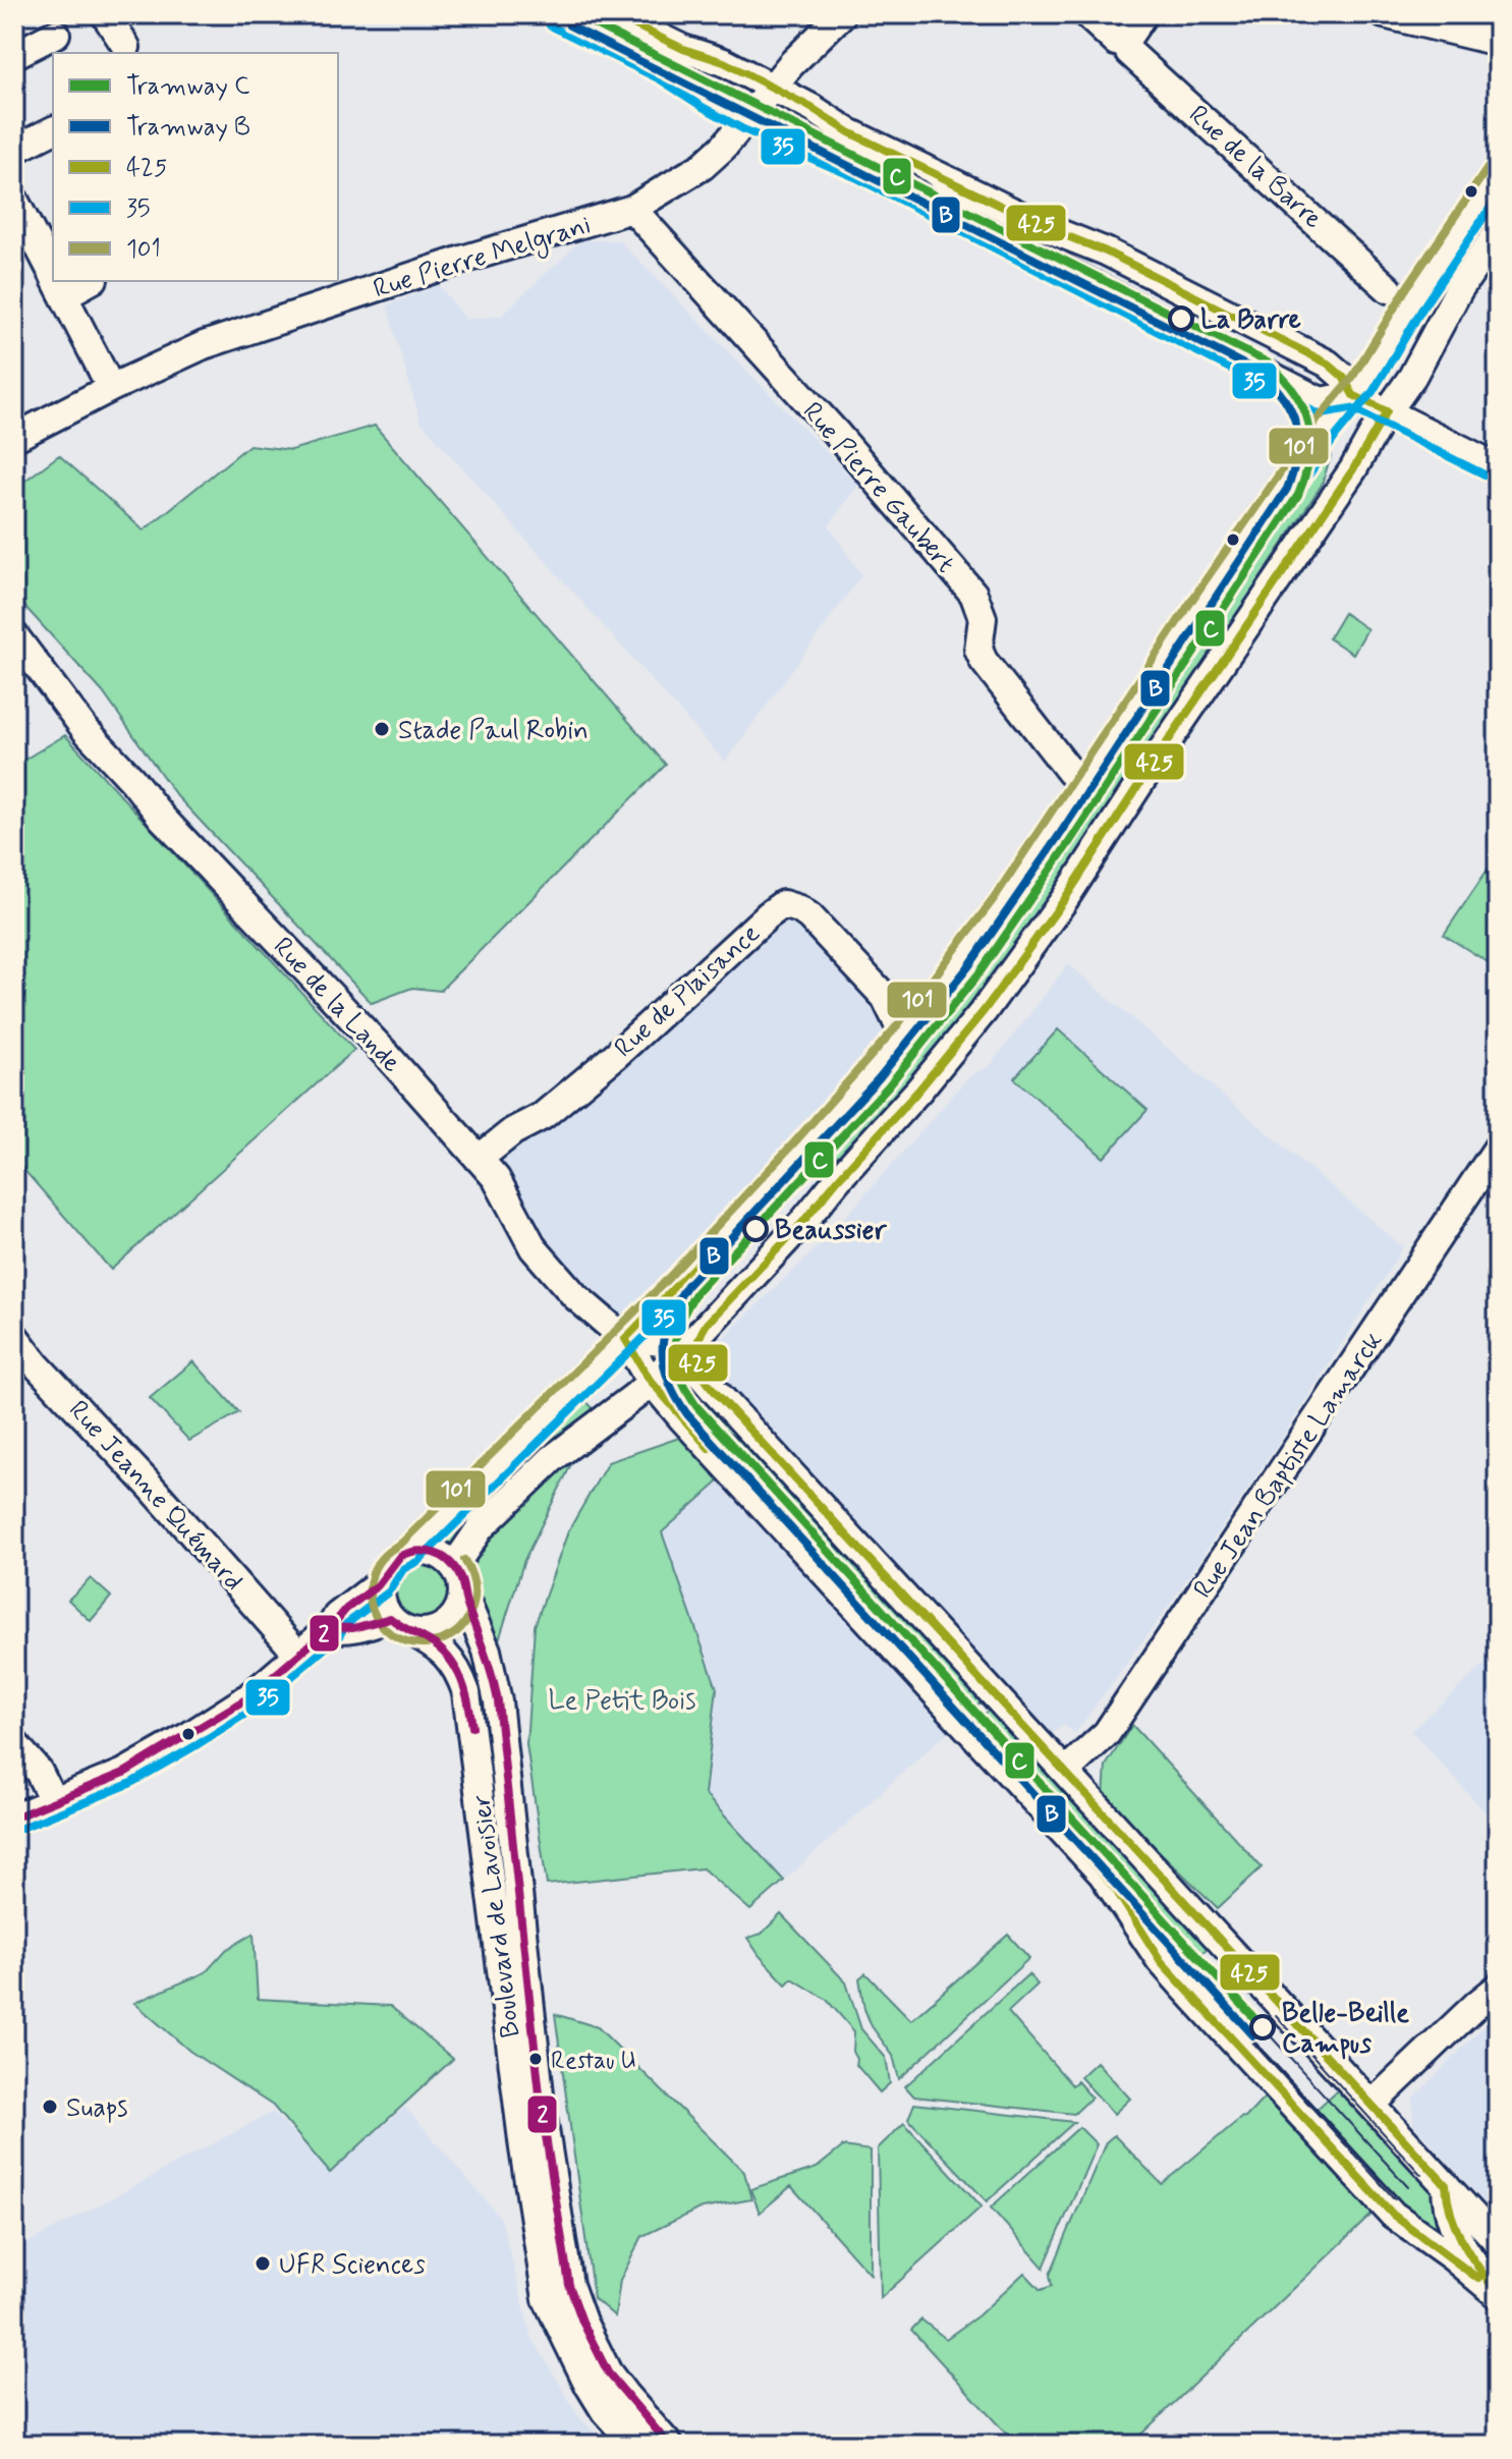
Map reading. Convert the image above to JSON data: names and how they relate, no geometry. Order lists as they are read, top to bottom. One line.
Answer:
{"streets":{"street":["Rue de la Barre","Rue Pierre Melgrani","Rue Pierre Gaubert","Rue de Plaisance","Rue de la Lande","Rue Jean Baptiste Lamarck","Rue Jeanne Quémard","Boulevard de Lavoisier"]},"crossings":[["Rue Pierre Melgrani","Rue Pierre Gaubert"],["Rue de Plaisance","Rue de la Lande"]],"parks":["Le Petit Bois"],"places":["La Barre","Stade Paul Robin","Beaussier","Belle-Beille Campus","Restau U","Suaps","UFR Sciences"],"lines":["tram line C","transit line 425","tram line B","transit line 35","transit line 101","transit line 2"],"legend":["Tramway C","Tramway B","425","35","101"]}
